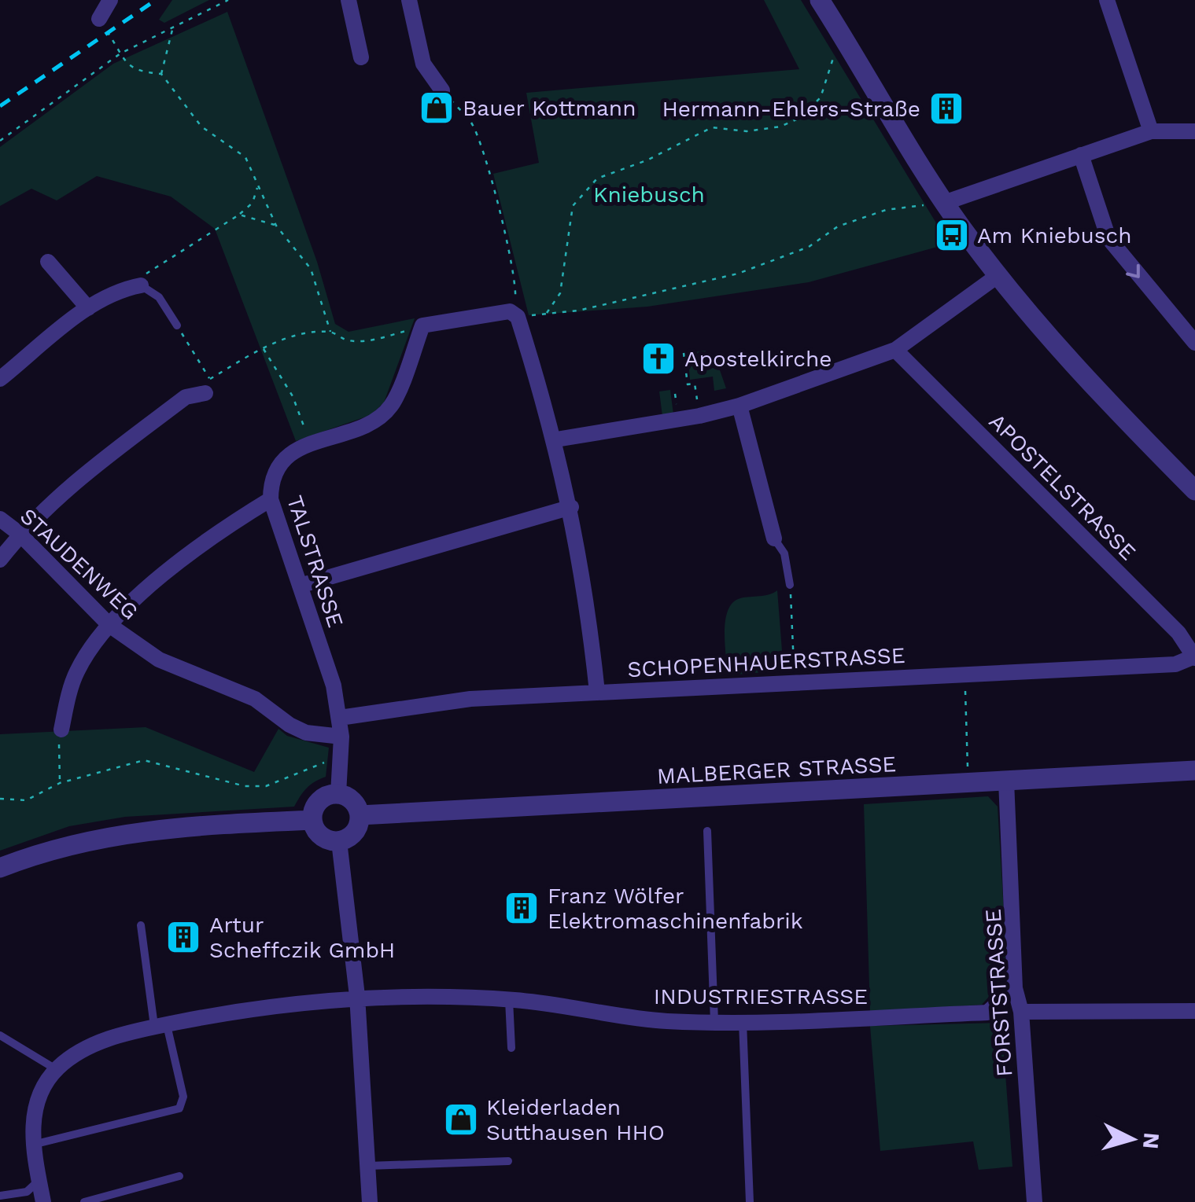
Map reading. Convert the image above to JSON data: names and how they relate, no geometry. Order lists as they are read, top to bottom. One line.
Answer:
{"streets":{"street":["APOSTELSTRASSE","TALSTRASSE","STAUDENWEG","SCHOPENHAUERSTRASSE","MALBERGER STRASSE","FORSTSTRASSE","INDUSTRIESTRASSE"]},"crossings":[["APOSTELSTRASSE","SCHOPENHAUERSTRASSE"],["TALSTRASSE","STAUDENWEG"],["TALSTRASSE","SCHOPENHAUERSTRASSE"],["TALSTRASSE","MALBERGER STRASSE"],["MALBERGER STRASSE","FORSTSTRASSE"],["FORSTSTRASSE","INDUSTRIESTRASSE"]],"parks":["Kniebusch"],"places":{"shop":["Bauer Kottmann","Kleiderladen Sutthausen HHO"],"building":["Hermann-Ehlers-Straße","Franz Wölfer Elektromaschinenfabrik","Artur Scheffczik GmbH"],"bus stop":["Am Kniebusch"],"church":["Apostelkirche"]},"north":"right"}
